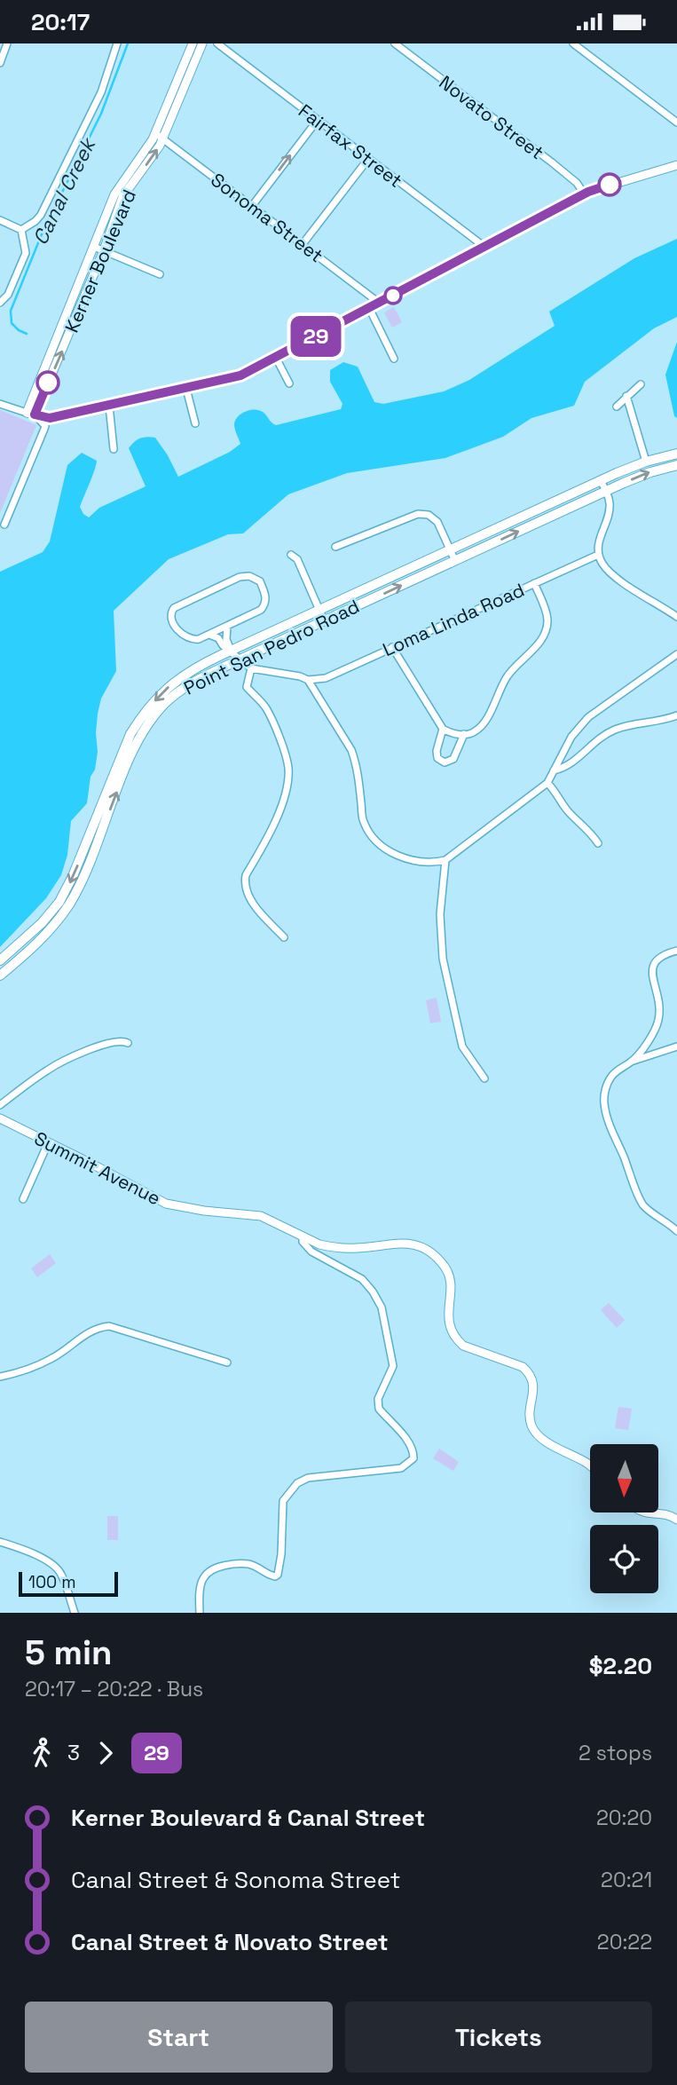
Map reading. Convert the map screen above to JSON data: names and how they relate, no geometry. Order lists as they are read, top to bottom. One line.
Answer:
{"streets":{"main road":["Point San Pedro Road"],"street":["Novato Street","Fairfax Street","Sonoma Street","Kerner Boulevard","Loma Linda Road","Summit Avenue"]},"crossings":[["Sonoma Street","Kerner Boulevard"]],"water":["Canal Creek"],"lines":["bus line 29"],"scale_bar":"100 m","north":"bottom","page":{"status":"20:17","on_map":"29","scale":"100 m","heading":["5 min","20:17 – 20:22 · Bus","$2.20"],"legs":["3","29","2 stops"],"list":[{"name":"Kerner Boulevard & Canal Street","value":"20:20"},{"name":"Canal Street & Sonoma Street","value":"20:21"},{"name":"Canal Street & Novato Street","value":"20:22"}],"buttons":["Start","Tickets"]}}
